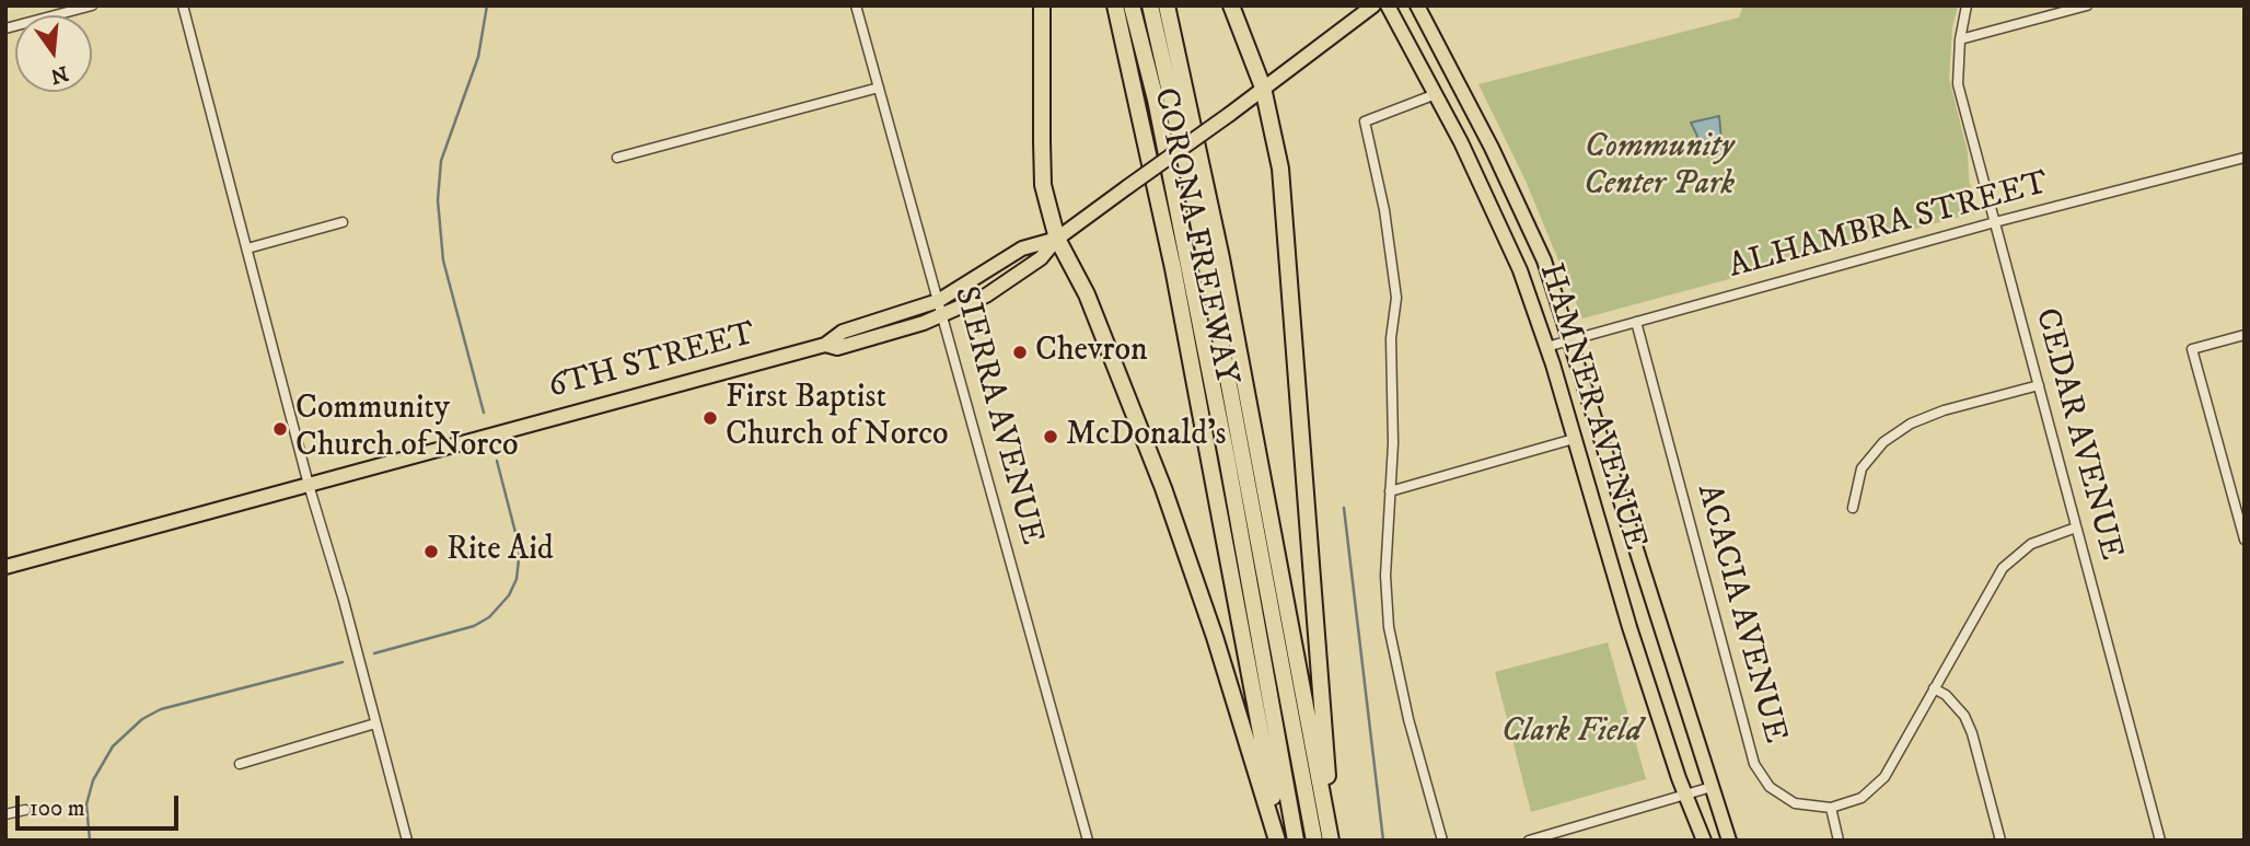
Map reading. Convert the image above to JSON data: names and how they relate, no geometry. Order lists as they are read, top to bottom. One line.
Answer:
{"streets":{"highway":["CORONA FREEWAY"],"main road":["6TH STREET","HAMNER AVENUE"],"street":["ALHAMBRA STREET","SIERRA AVENUE","CEDAR AVENUE","ACACIA AVENUE"]},"crossings":[["ALHAMBRA STREET","HAMNER AVENUE"],["ALHAMBRA STREET","CEDAR AVENUE"],["ALHAMBRA STREET","ACACIA AVENUE"],["6TH STREET","SIERRA AVENUE"],["CEDAR AVENUE","ACACIA AVENUE"]],"parks":["Community Center Park","Clark Field"],"places":["Chevron","First Baptist Church of Norco","Community Church of Norco","McDonald's","Rite Aid"],"scale_bar":"100 m","north":"bottom"}
